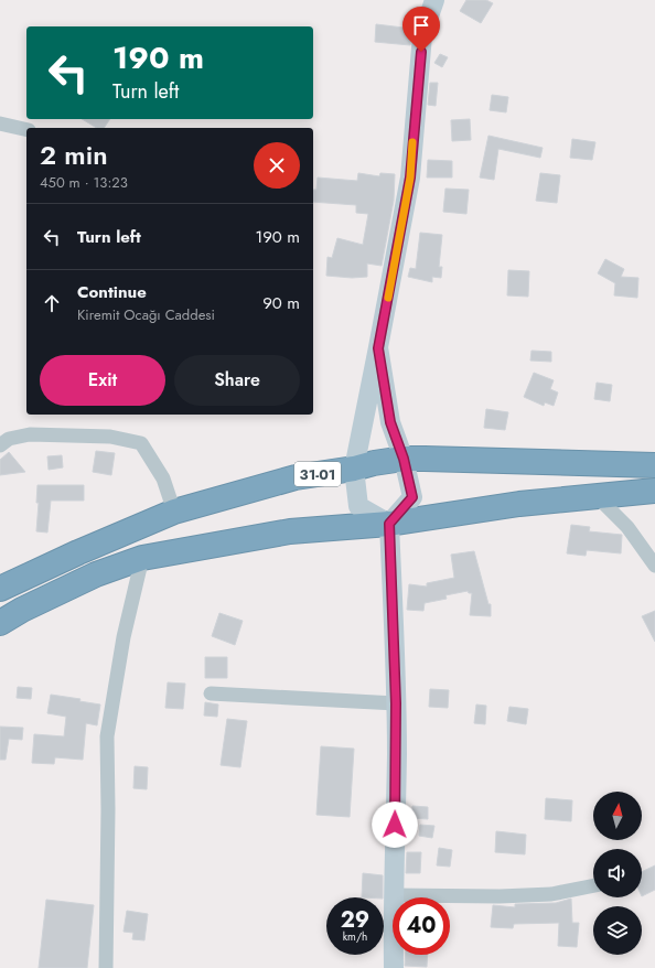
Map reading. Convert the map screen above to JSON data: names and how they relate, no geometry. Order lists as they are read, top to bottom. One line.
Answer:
{"streets":{"highway":["31-01"]},"north":"top","page":{"turn":["190 m","Turn left"],"heading":["2 min","450 m · 13:23"],"list":[{"name":"Turn left","value":"190 m"},{"name":"Continue","note":"Kiremit Ocağı Caddesi","value":"90 m"}],"buttons":["Exit","Share"],"speed":"29 km/h","limit":"40"}}
